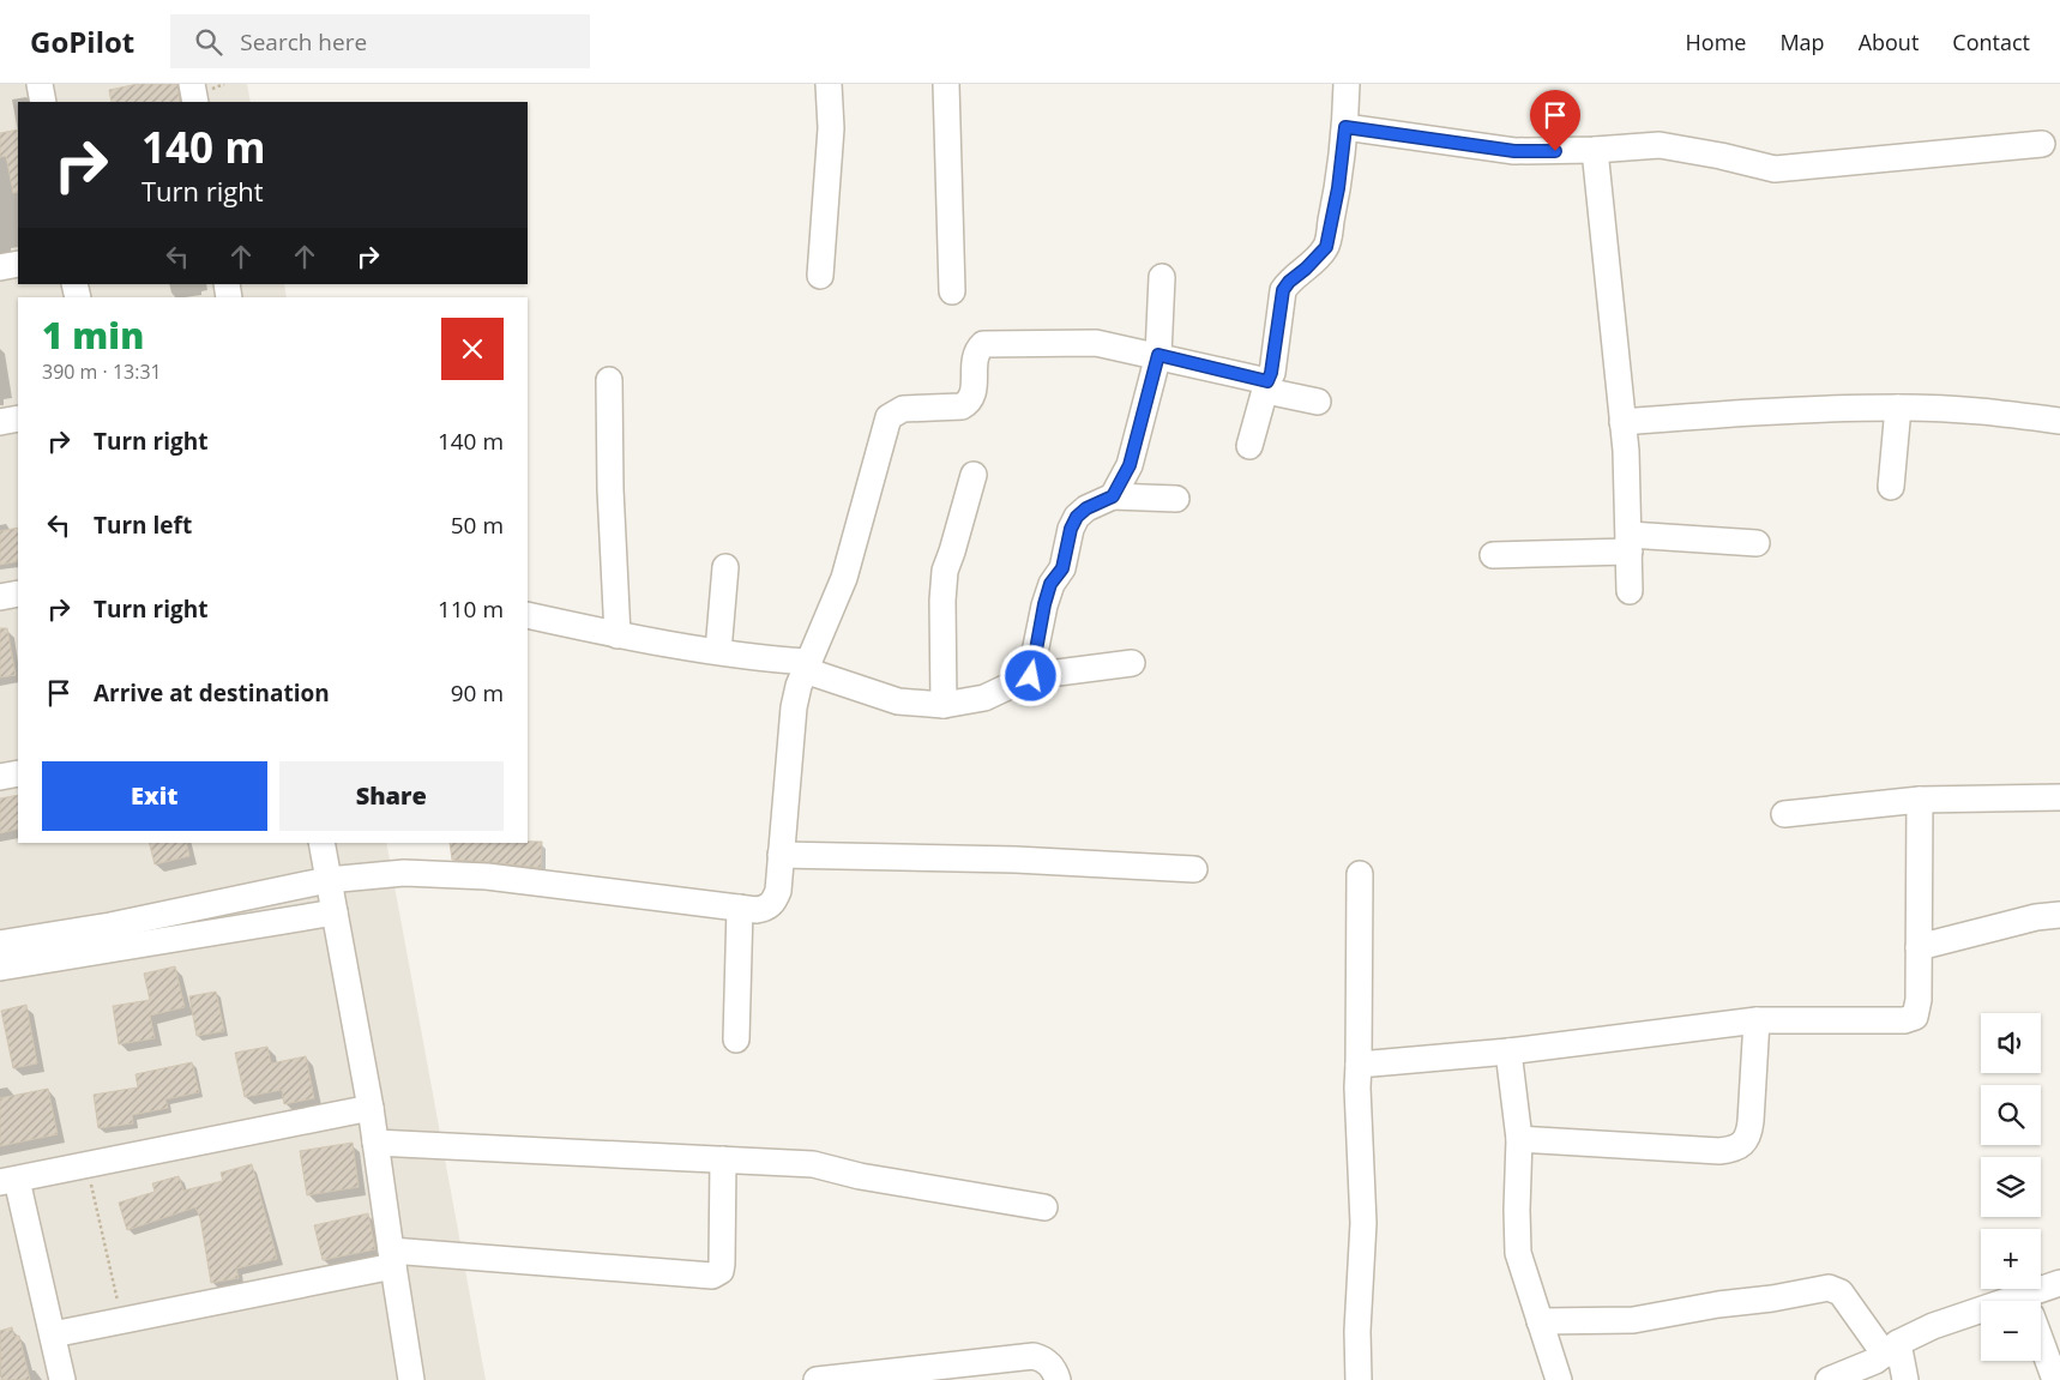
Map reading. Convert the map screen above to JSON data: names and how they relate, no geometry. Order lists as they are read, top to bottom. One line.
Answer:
{"page":{"header":"GoPilot","search":"Search here","nav":["Home","Map","About","Contact"],"turn":["140 m","Turn right"],"heading":["1 min","390 m · 13:31"],"list":[{"name":"Turn right","value":"140 m"},{"name":"Turn left","value":"50 m"},{"name":"Turn right","value":"110 m"},{"name":"Arrive at destination","value":"90 m"}],"buttons":["Exit","Share"],"map_buttons":["+","−"]}}
